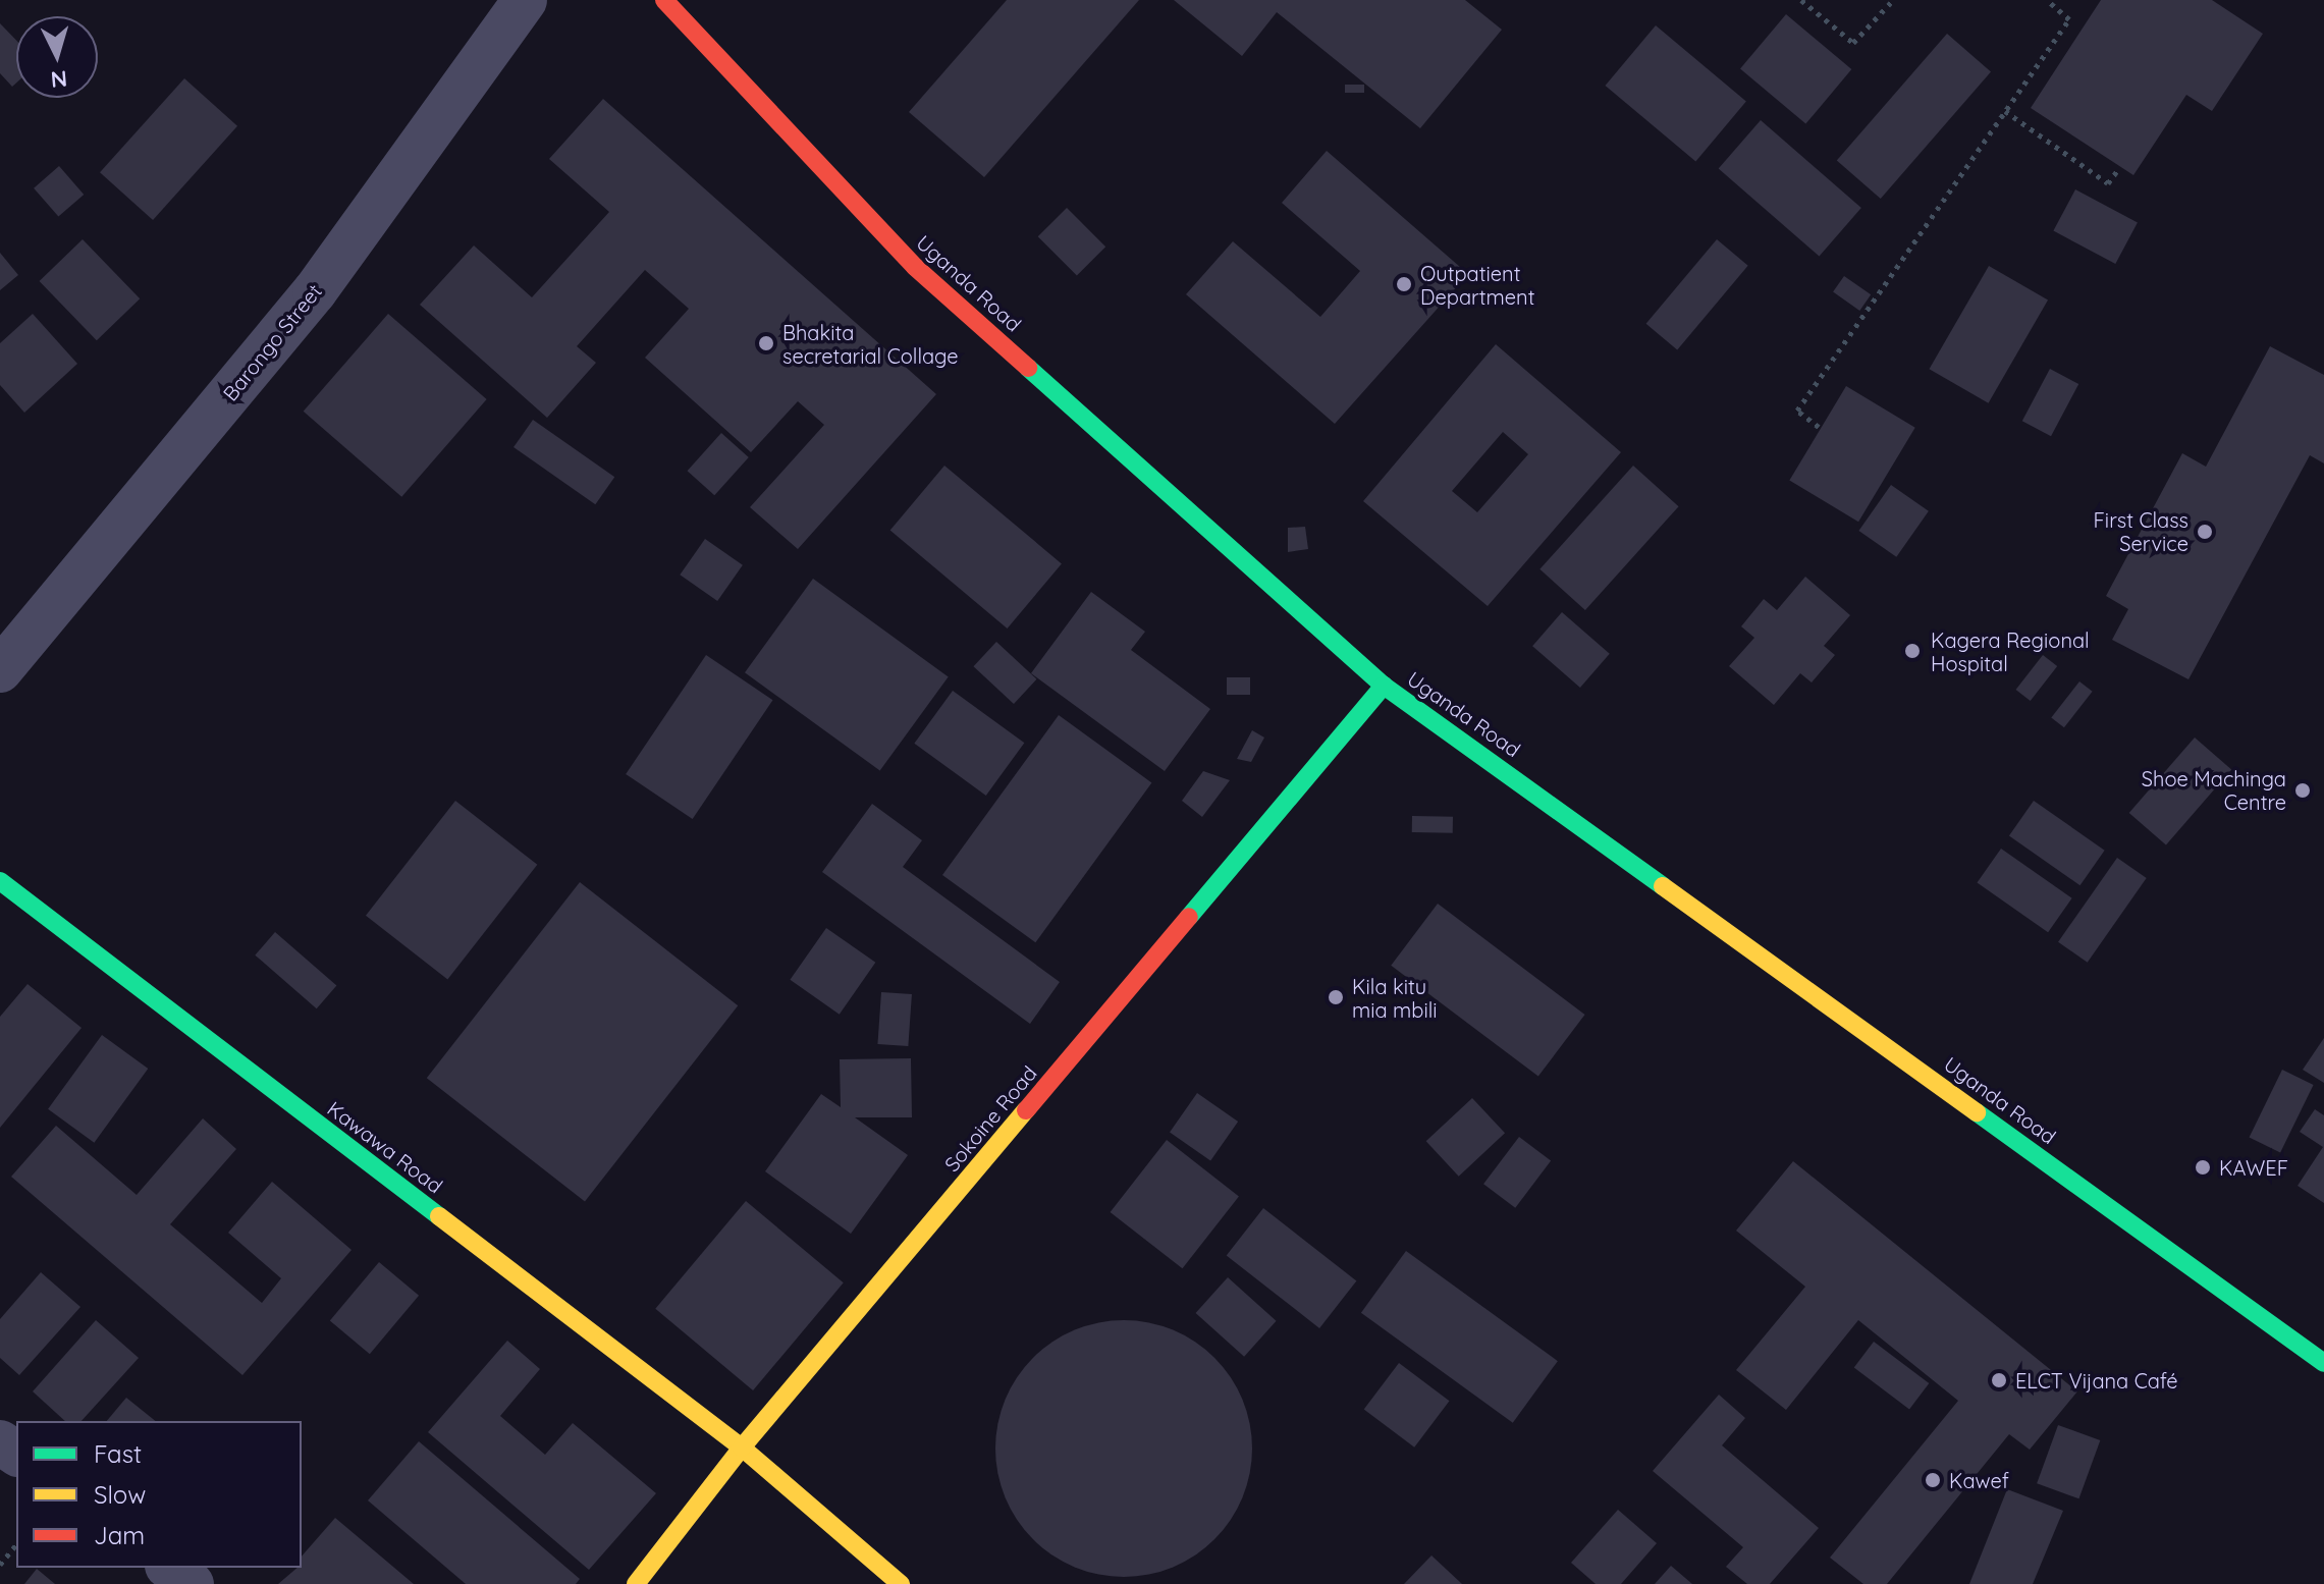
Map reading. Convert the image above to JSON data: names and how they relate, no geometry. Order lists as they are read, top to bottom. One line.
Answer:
{"streets":{"street":["Uganda Road","Barongo Street","Sokoine Road","Kawawa Road"]},"crossings":[["Uganda Road","Sokoine Road"],["Sokoine Road","Kawawa Road"]],"places":["Outpatient Department","Bhakita secretarial Collage","First Class Service","Kagera Regional Hospital","Shoe Machinga Centre","Kila kitu mia mbili","KAWEF","ELCT Vijana Café","Kawef"],"legend":["Fast","Slow","Jam"],"north":"bottom"}
